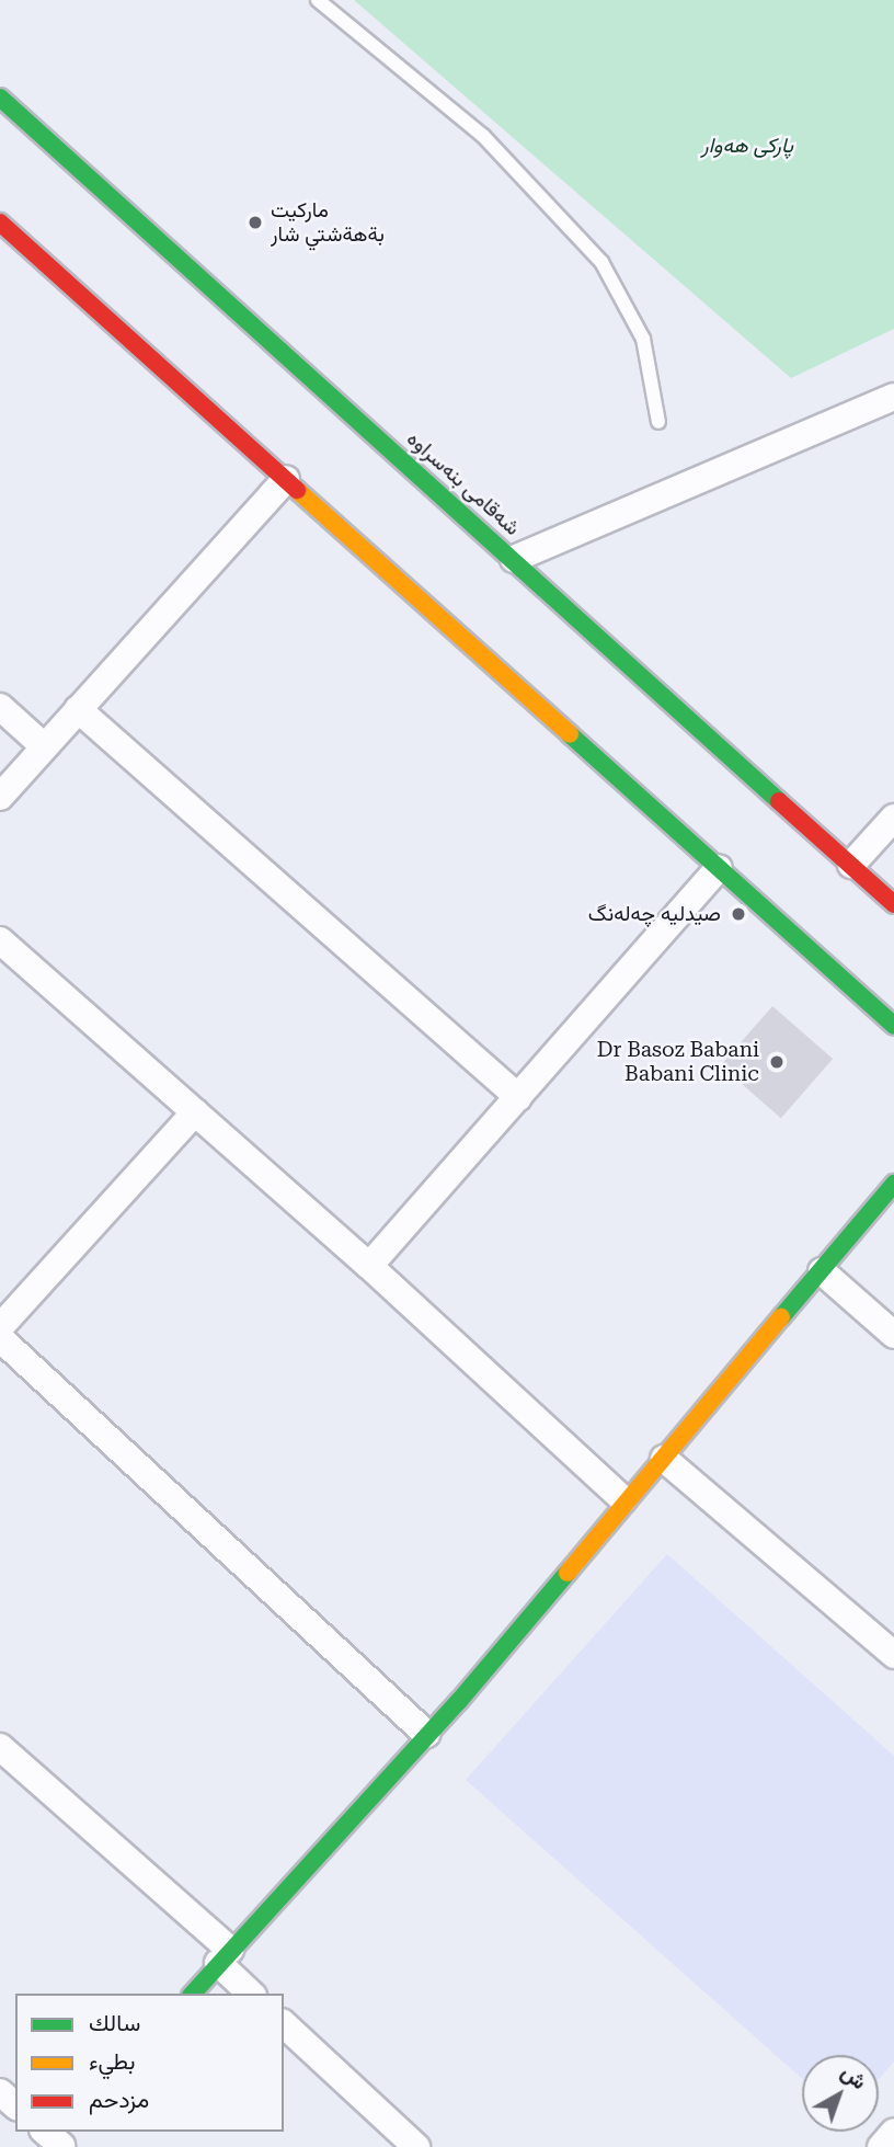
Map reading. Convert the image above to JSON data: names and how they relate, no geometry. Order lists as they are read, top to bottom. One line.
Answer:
{"streets":{"main road":["شەقامی بنەسراوە"]},"parks":["پارکی هەوار"],"places":["ماركيت بةهةشتي شار","صیدلیە چەلەنگ","Dr Basoz Babani Babani Clinic"],"legend":["سالك","بطيء","مزدحم"],"north":"top right"}
